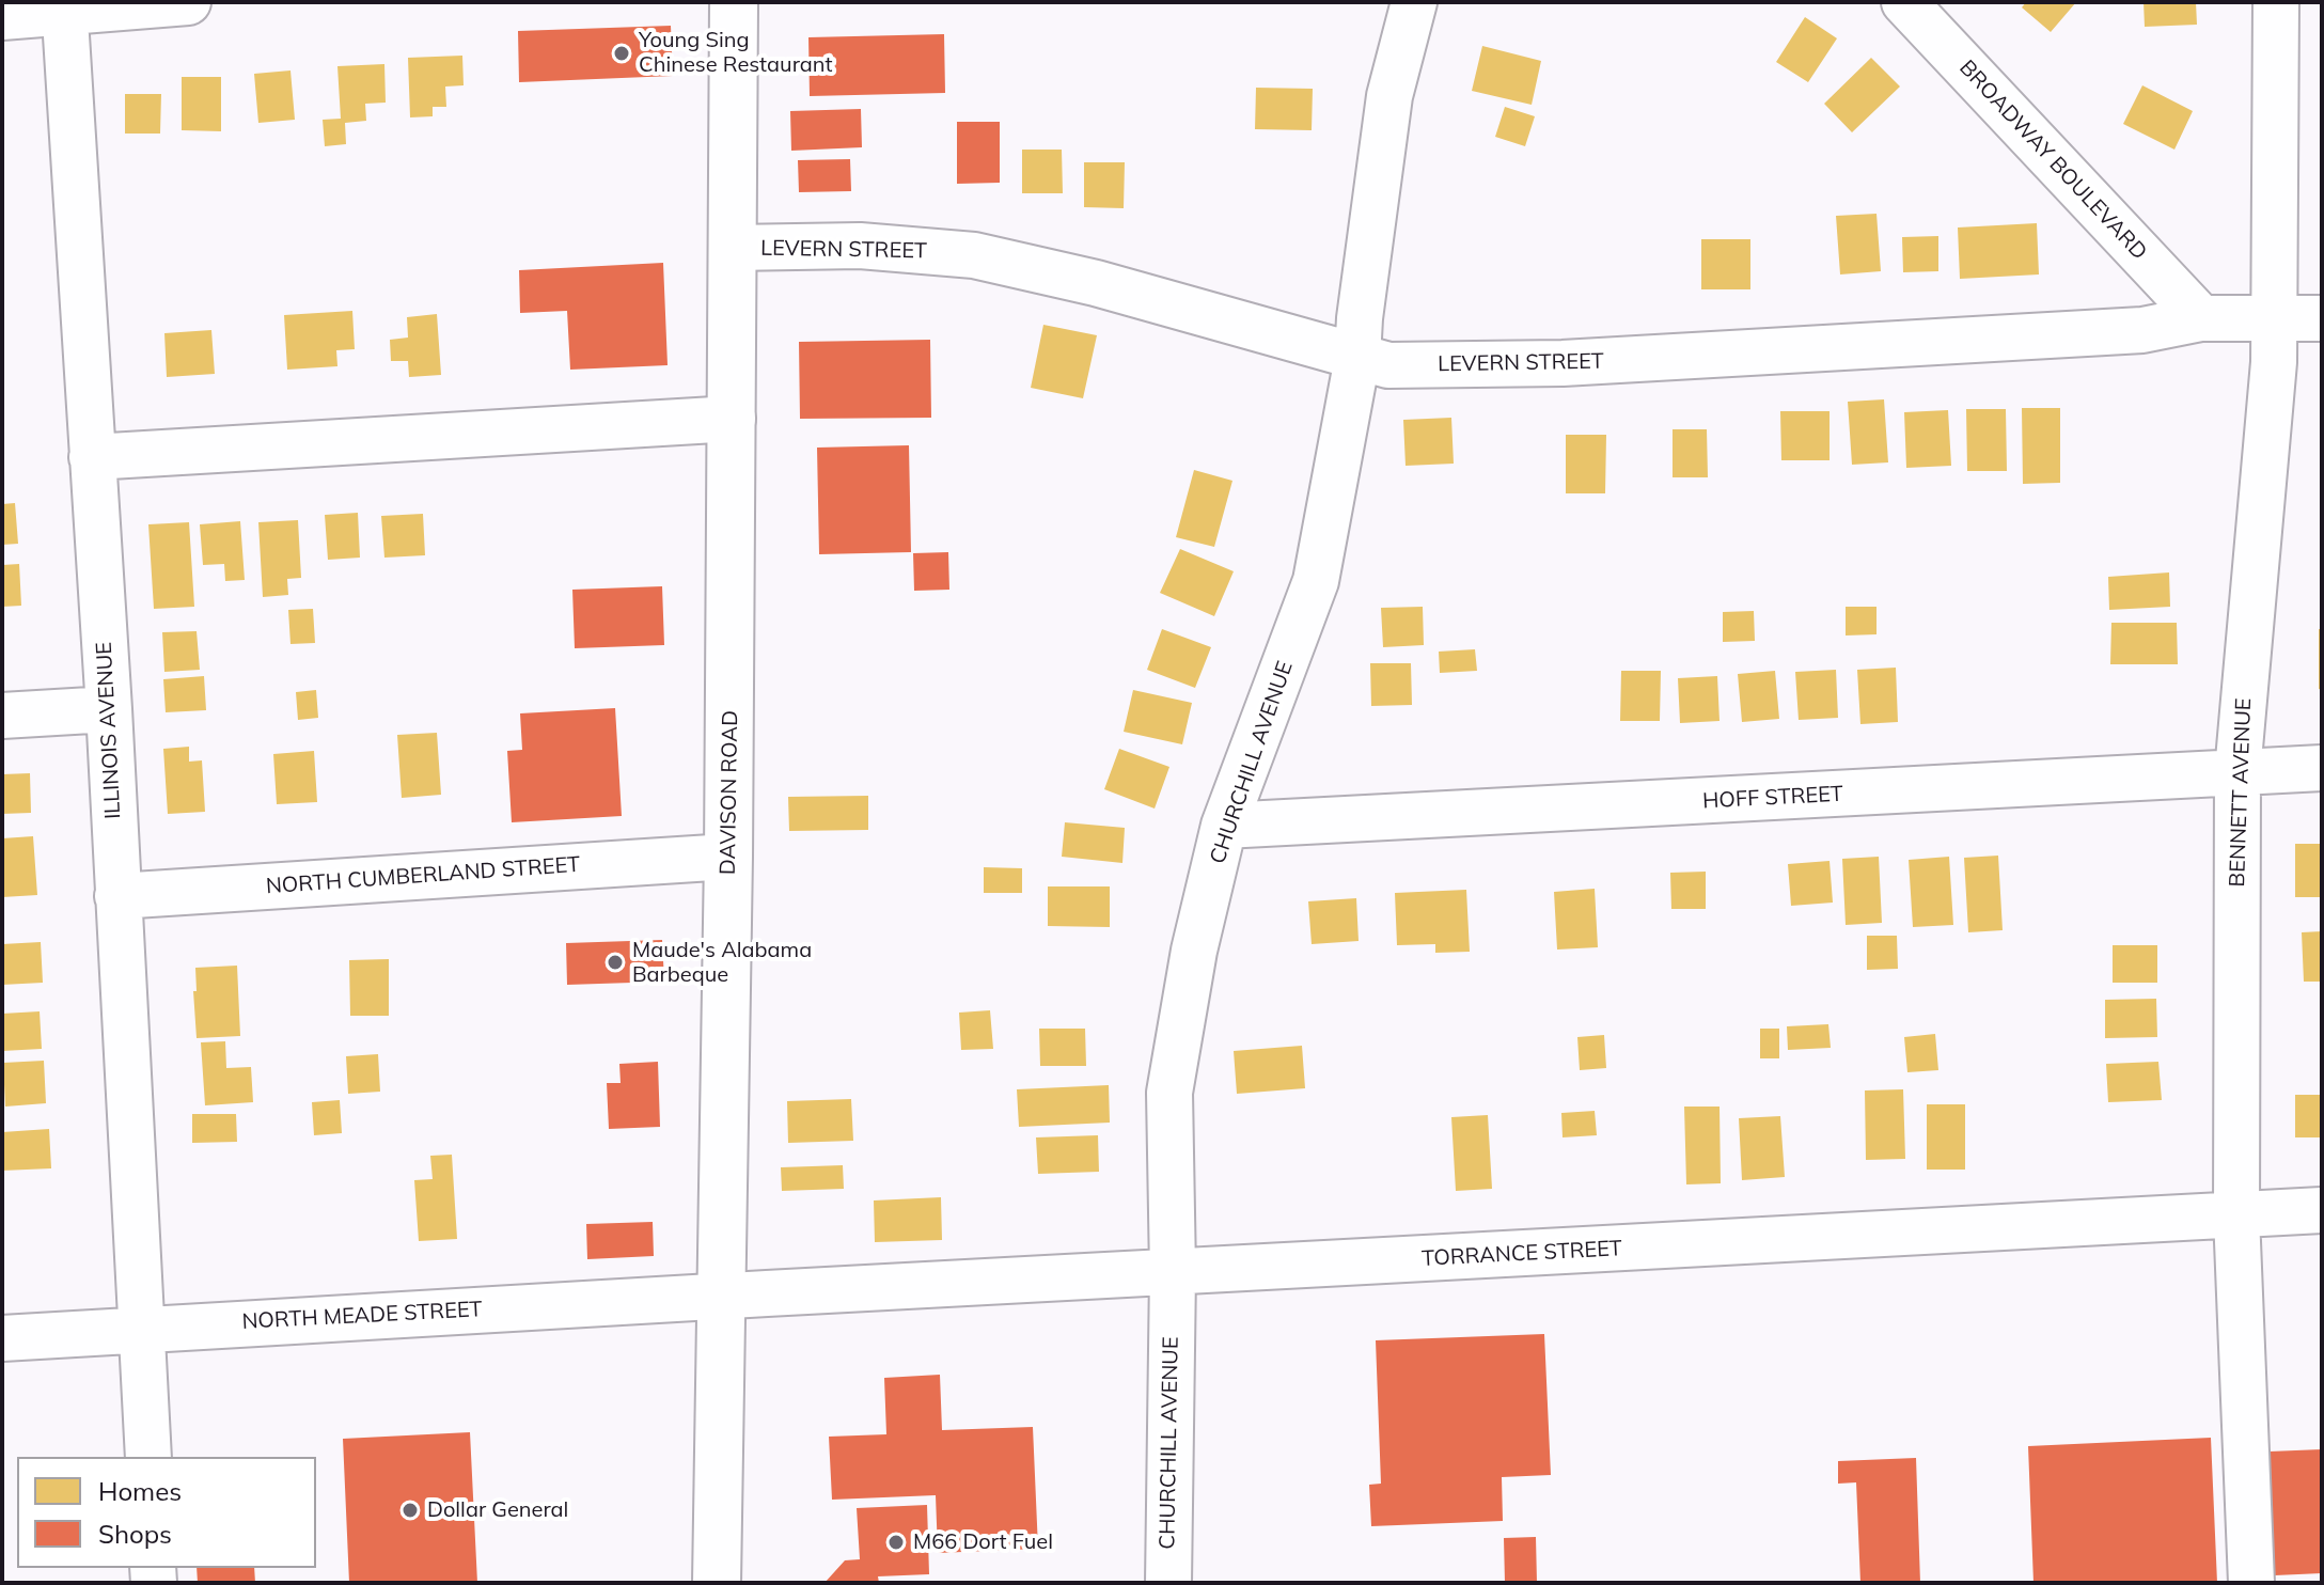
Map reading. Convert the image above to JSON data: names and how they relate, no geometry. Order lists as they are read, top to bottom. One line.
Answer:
{"streets":{"main road":["DAVISON ROAD"],"street":["BROADWAY BOULEVARD","LEVERN STREET","ILLINOIS AVENUE","CHURCHILL AVENUE","BENNETT AVENUE","HOFF STREET","NORTH CUMBERLAND STREET","TORRANCE STREET","NORTH MEADE STREET"]},"crossings":[["BROADWAY BOULEVARD","LEVERN STREET"],["LEVERN STREET","CHURCHILL AVENUE"],["LEVERN STREET","DAVISON ROAD"],["LEVERN STREET","BENNETT AVENUE"],["ILLINOIS AVENUE","NORTH CUMBERLAND STREET"],["ILLINOIS AVENUE","NORTH MEADE STREET"],["CHURCHILL AVENUE","HOFF STREET"],["CHURCHILL AVENUE","TORRANCE STREET"],["DAVISON ROAD","NORTH CUMBERLAND STREET"],["DAVISON ROAD","TORRANCE STREET"],["DAVISON ROAD","NORTH MEADE STREET"],["BENNETT AVENUE","HOFF STREET"],["BENNETT AVENUE","TORRANCE STREET"],["TORRANCE STREET","NORTH MEADE STREET"]],"places":["Young Sing Chinese Restaurant","Maude's Alabama Barbeque","Dollar General","M66 Dort Fuel"],"legend":["Homes","Shops"]}
